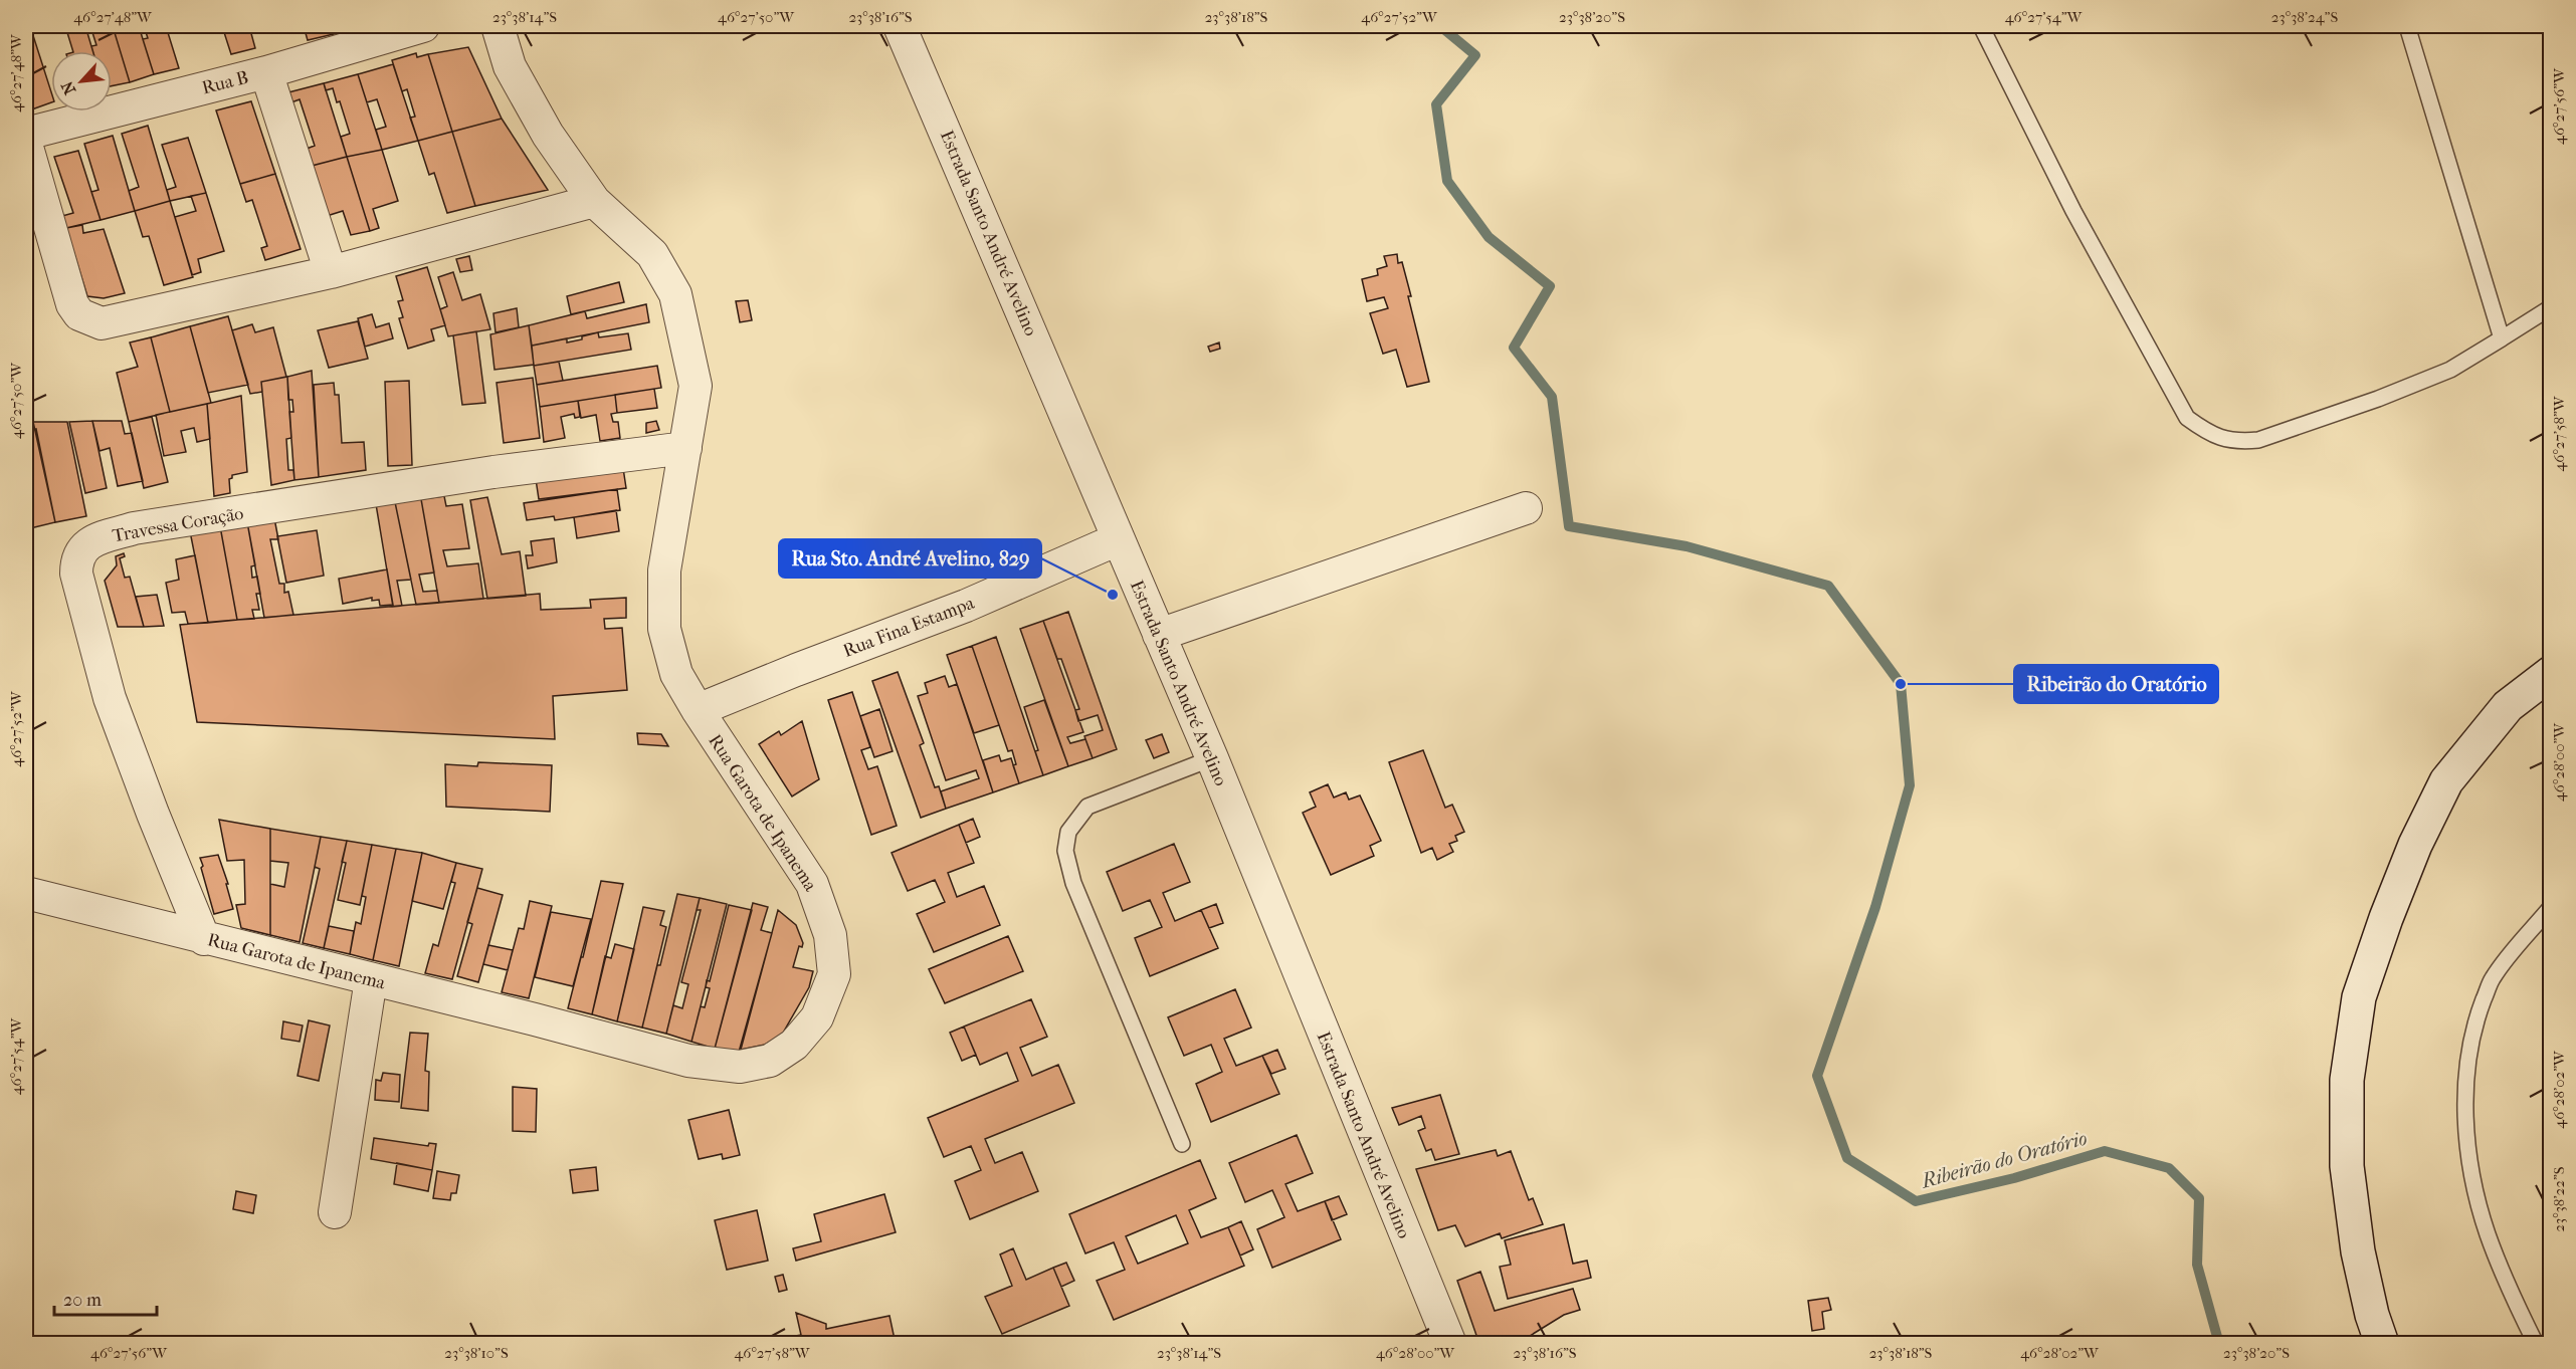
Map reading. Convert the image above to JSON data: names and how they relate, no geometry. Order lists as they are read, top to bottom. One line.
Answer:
{"streets":{"street":["Rua B","Estrada Santo André Avelino","Travessa Coração","Rua Fina Estampa","Rua Garota de Ipanema"]},"crossings":[["Estrada Santo André Avelino","Rua Fina Estampa"],["Travessa Coração","Rua Garota de Ipanema"],["Rua Fina Estampa","Rua Garota de Ipanema"]],"water":["Ribeirão do Oratório"],"places":["Rua Sto. André Avelino, 829","Ribeirão do Oratório"],"scale_bar":"20 m","north":"bottom left","coordinates":["46°27'48\"W","23°38'14\"S","46°27'50\"W","23°38'16\"S","23°38'18\"S","46°27'52\"W","23°38'20\"S","46°27'54\"W","23°38'24\"S","46°27'56\"W","46°27'58\"W","46°28'00\"W","46°28'02\"W","23°38'22\"S","23°38'10\"S"]}
